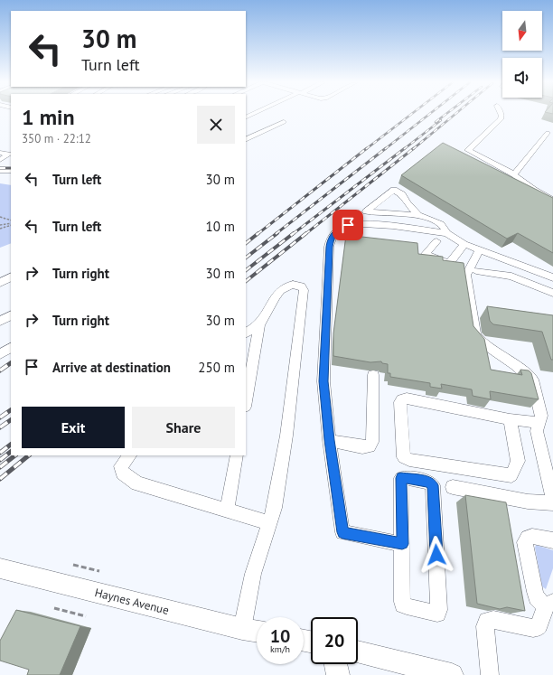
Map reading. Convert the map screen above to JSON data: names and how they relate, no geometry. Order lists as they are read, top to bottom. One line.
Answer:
{"streets":{"main road":["Haynes Avenue"]},"north":"bottom","page":{"turn":["30 m","Turn left"],"heading":["1 min","350 m · 22:12"],"list":[{"name":"Turn left","value":"30 m"},{"name":"Turn left","value":"10 m"},{"name":"Turn right","value":"30 m"},{"name":"Turn right","value":"30 m"},{"name":"Arrive at destination","value":"250 m"}],"buttons":["Exit","Share"],"speed":"10 km/h","limit":"20"}}
